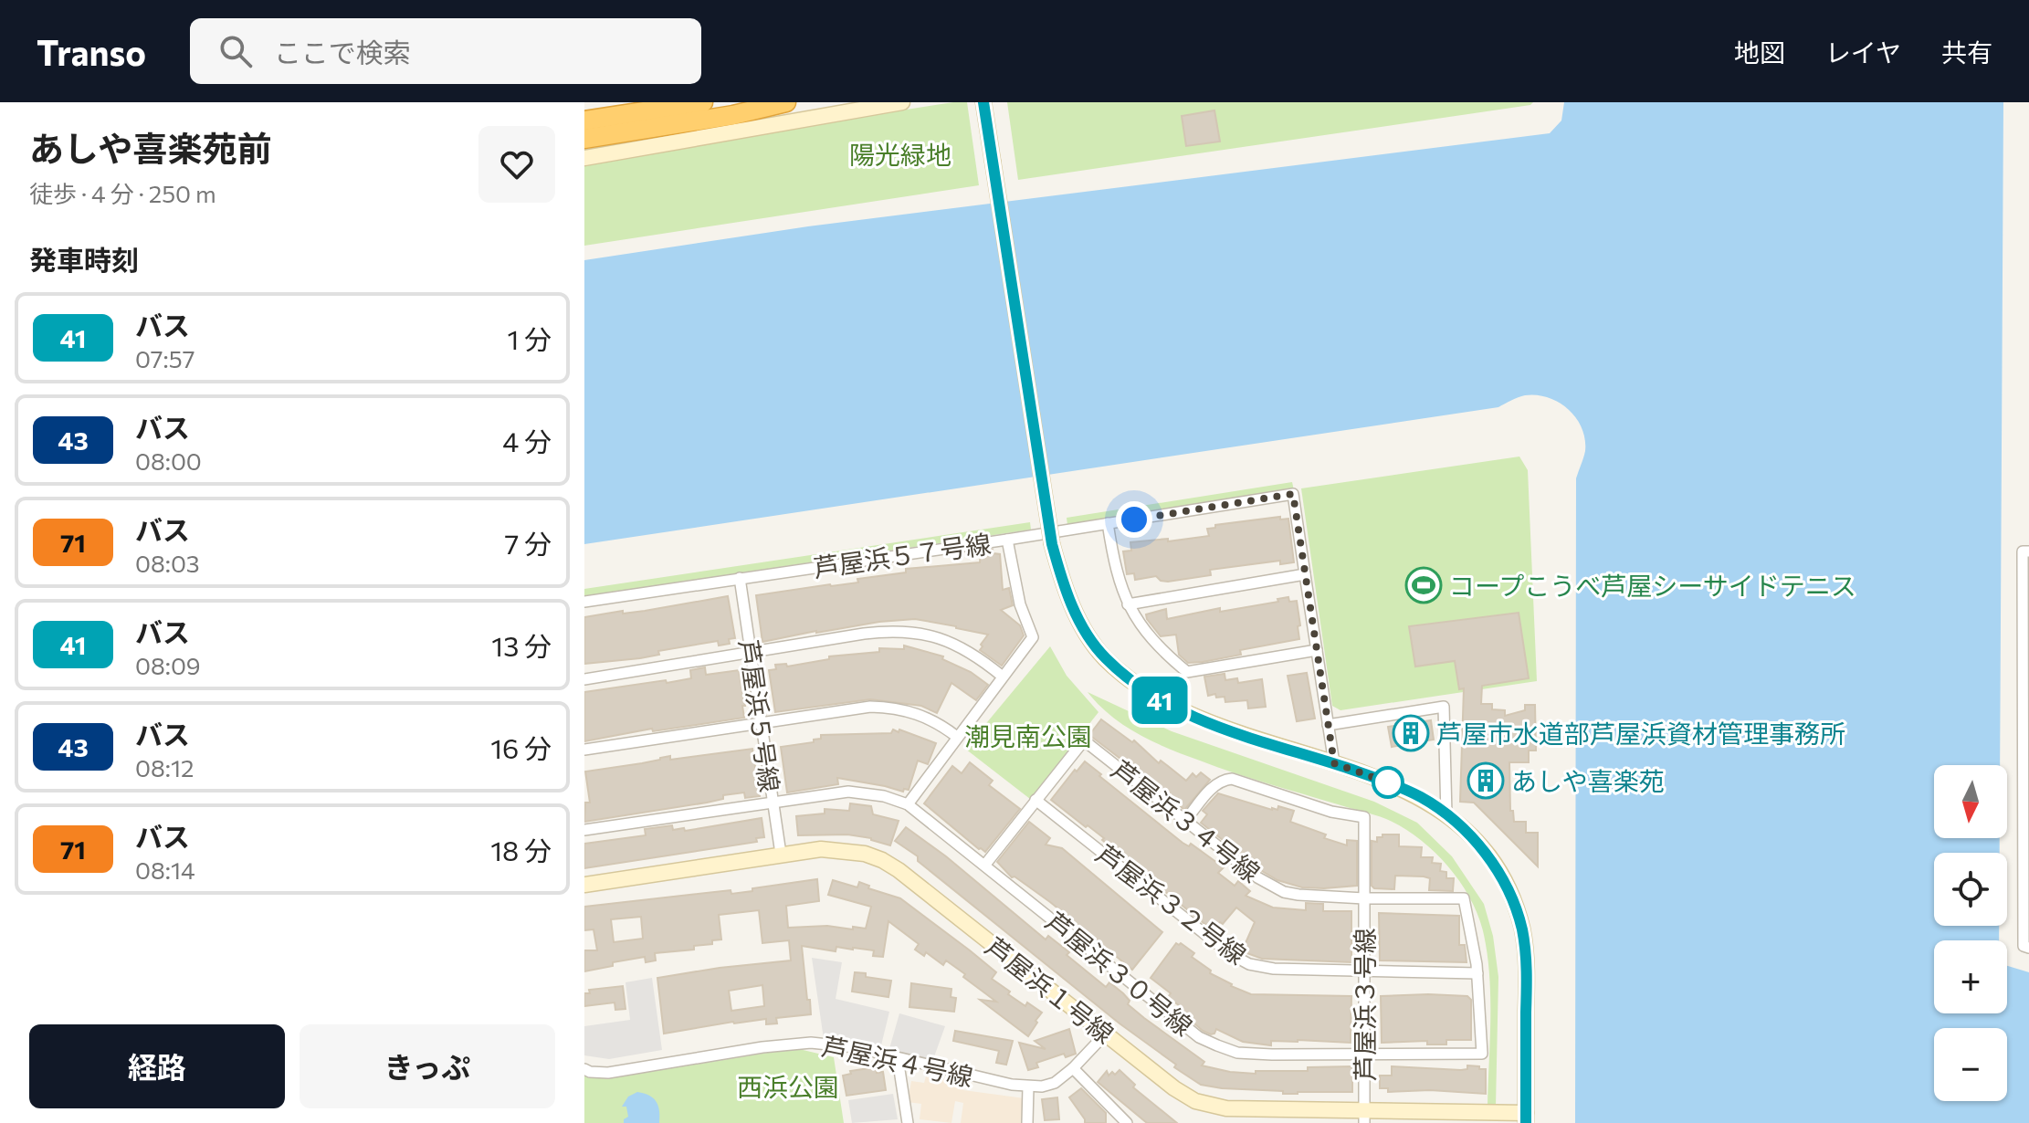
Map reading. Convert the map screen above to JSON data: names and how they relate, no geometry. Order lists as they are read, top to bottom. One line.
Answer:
{"streets":{"main road":["芦屋浜１号線"],"street":["芦屋浜５７号線","芦屋浜５号線","芦屋浜３４号線","芦屋浜３２号線","芦屋浜３０号線","芦屋浜３号線","芦屋浜４号線"]},"crossings":[["芦屋浜５７号線","芦屋浜５号線"],["芦屋浜５号線","芦屋浜１号線"],["芦屋浜３４号線","芦屋浜３２号線"],["芦屋浜３４号線","芦屋浜３０号線"],["芦屋浜３４号線","芦屋浜３号線"],["芦屋浜３２号線","芦屋浜３０号線"],["芦屋浜３２号線","芦屋浜３号線"],["芦屋浜３０号線","芦屋浜３号線"],["芦屋浜１号線","芦屋浜３号線"],["芦屋浜１号線","芦屋浜４号線"]],"parks":["陽光緑地","潮見南公園","西浜公園"],"places":{"sports":["コープこうべ芦屋シーサイドテニス"],"building":["芦屋市水道部芦屋浜資材管理事務所","あしや喜楽苑"]},"lines":["bus line 41"],"north":"bottom","page":{"header":"Transo","search":"ここで検索","nav":["地図","レイヤ","共有"],"heading":[["あしや喜楽苑前","徒歩 · 4 分 · 250 m"],"発車時刻"],"on_map":"41","list":[{"mark":"41","name":"バス","note":"07:57","value":"1 分"},{"mark":"43","name":"バス","note":"08:00","value":"4 分"},{"mark":"71","name":"バス","note":"08:03","value":"7 分"},{"mark":"41","name":"バス","note":"08:09","value":"13 分"},{"mark":"43","name":"バス","note":"08:12","value":"16 分"},{"mark":"71","name":"バス","note":"08:14","value":"18 分"}],"map_buttons":["+","−"],"buttons":["経路","きっぷ"]}}
